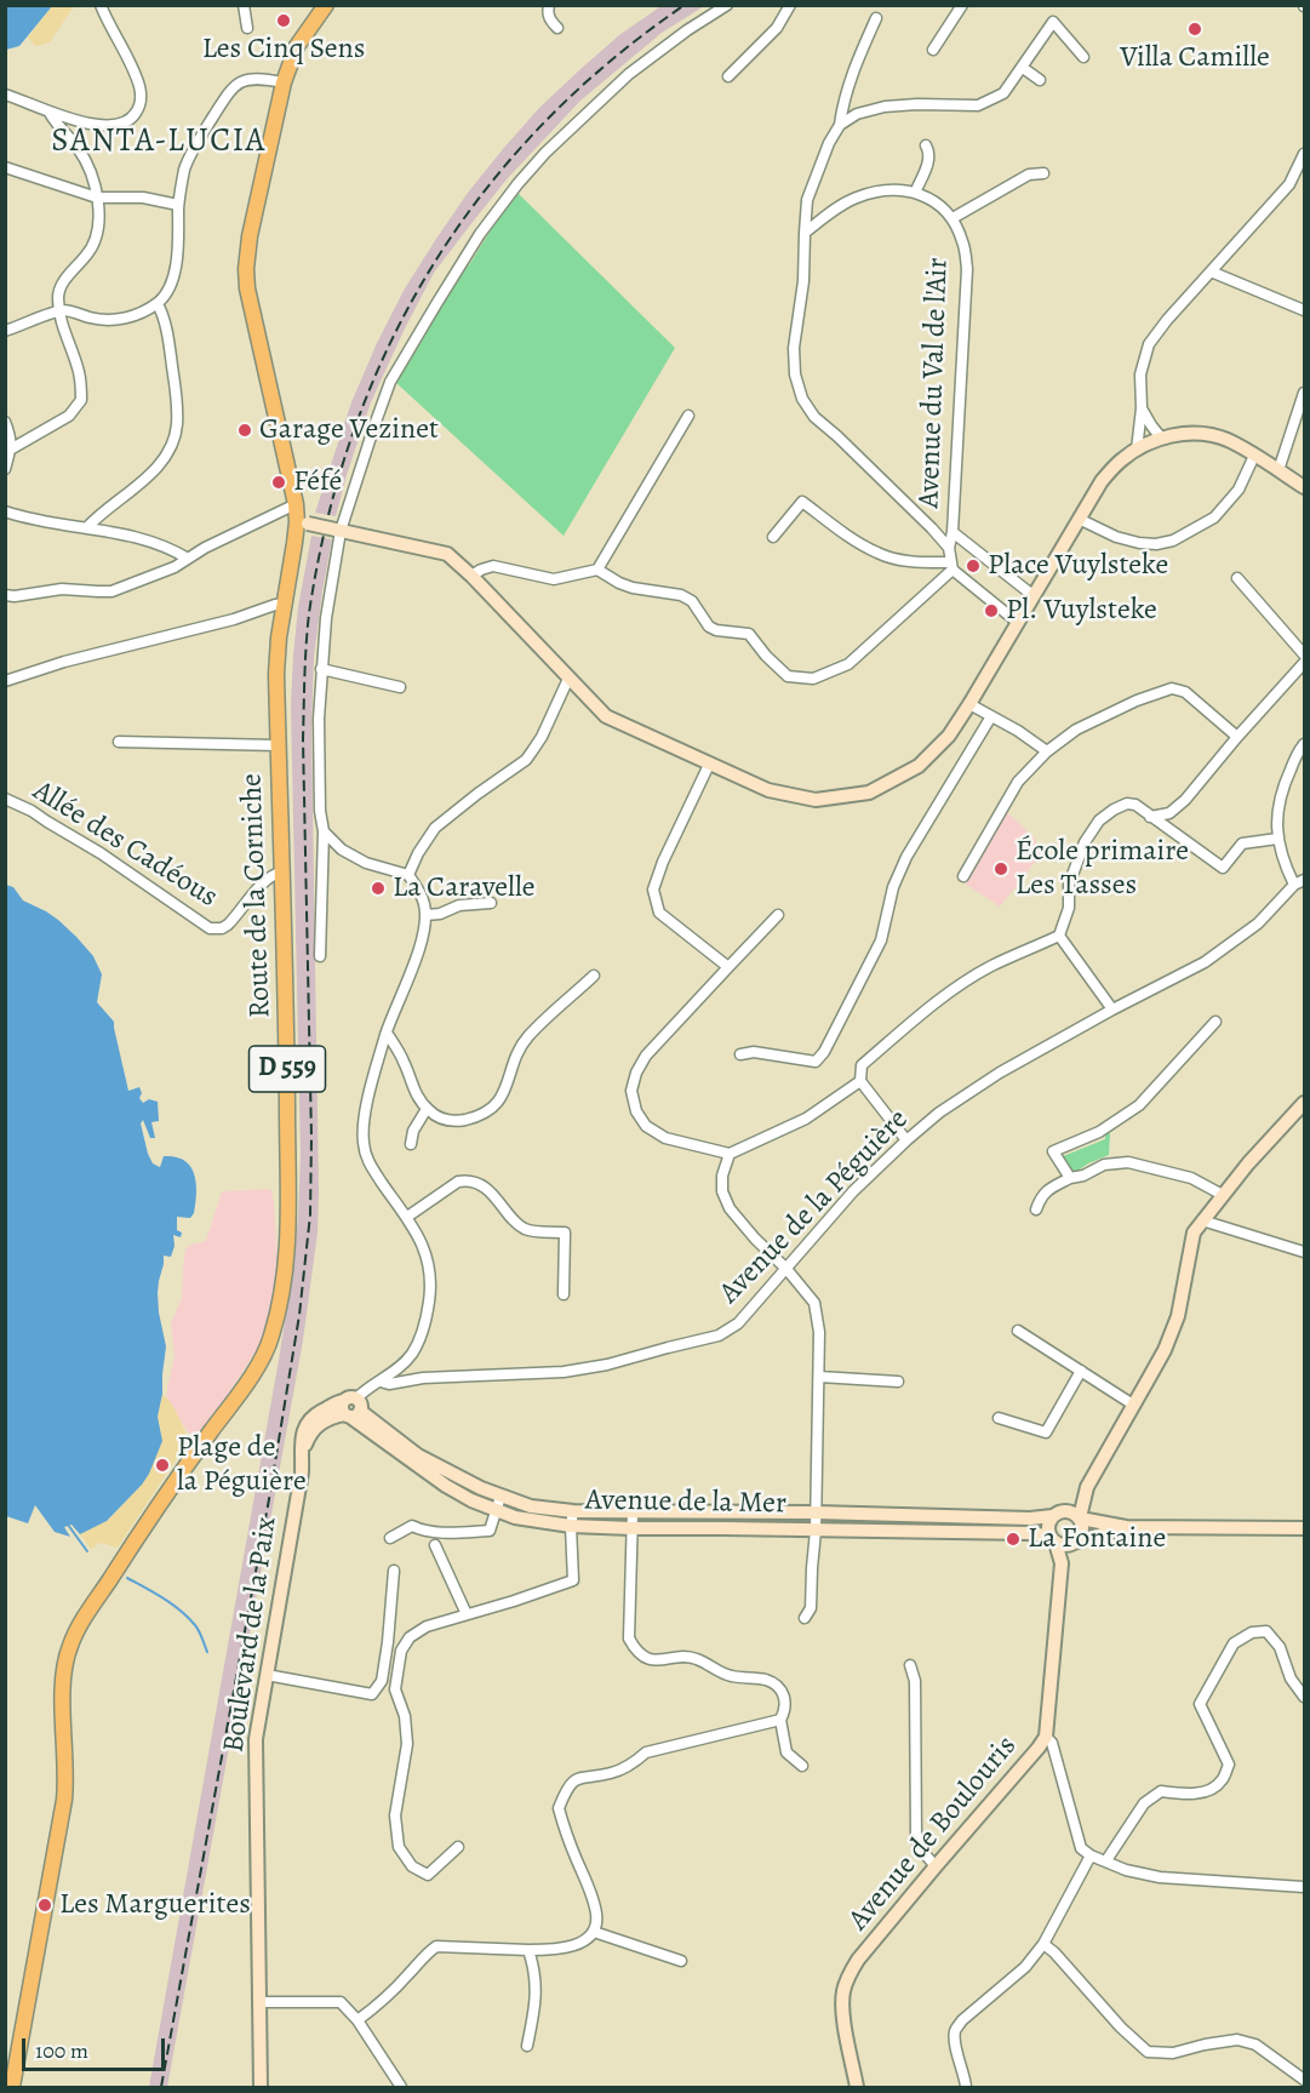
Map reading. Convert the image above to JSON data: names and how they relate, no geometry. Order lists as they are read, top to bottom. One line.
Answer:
{"streets":{"main road":["Route de la Corniche","D 559"],"street":["Avenue du Val de l'Air","Allée des Cadéous","Avenue de la Péguière","Avenue de la Mer","Boulevard de la Paix","Avenue de Boulouris"]},"crossings":[["Allée des Cadéous","Route de la Corniche"],["Avenue de la Mer","Boulevard de la Paix"],["Avenue de la Mer","Avenue de Boulouris"]],"districts":["SANTA-LUCIA"],"places":["Les Cinq Sens","Villa Camille","Garage Vezinet","Féfé","Place Vuylsteke","Pl. Vuylsteke","École primaire Les Tasses","La Caravelle","Plage de la Péguière","La Fontaine","Les Marguerites"],"scale_bar":"100 m"}
